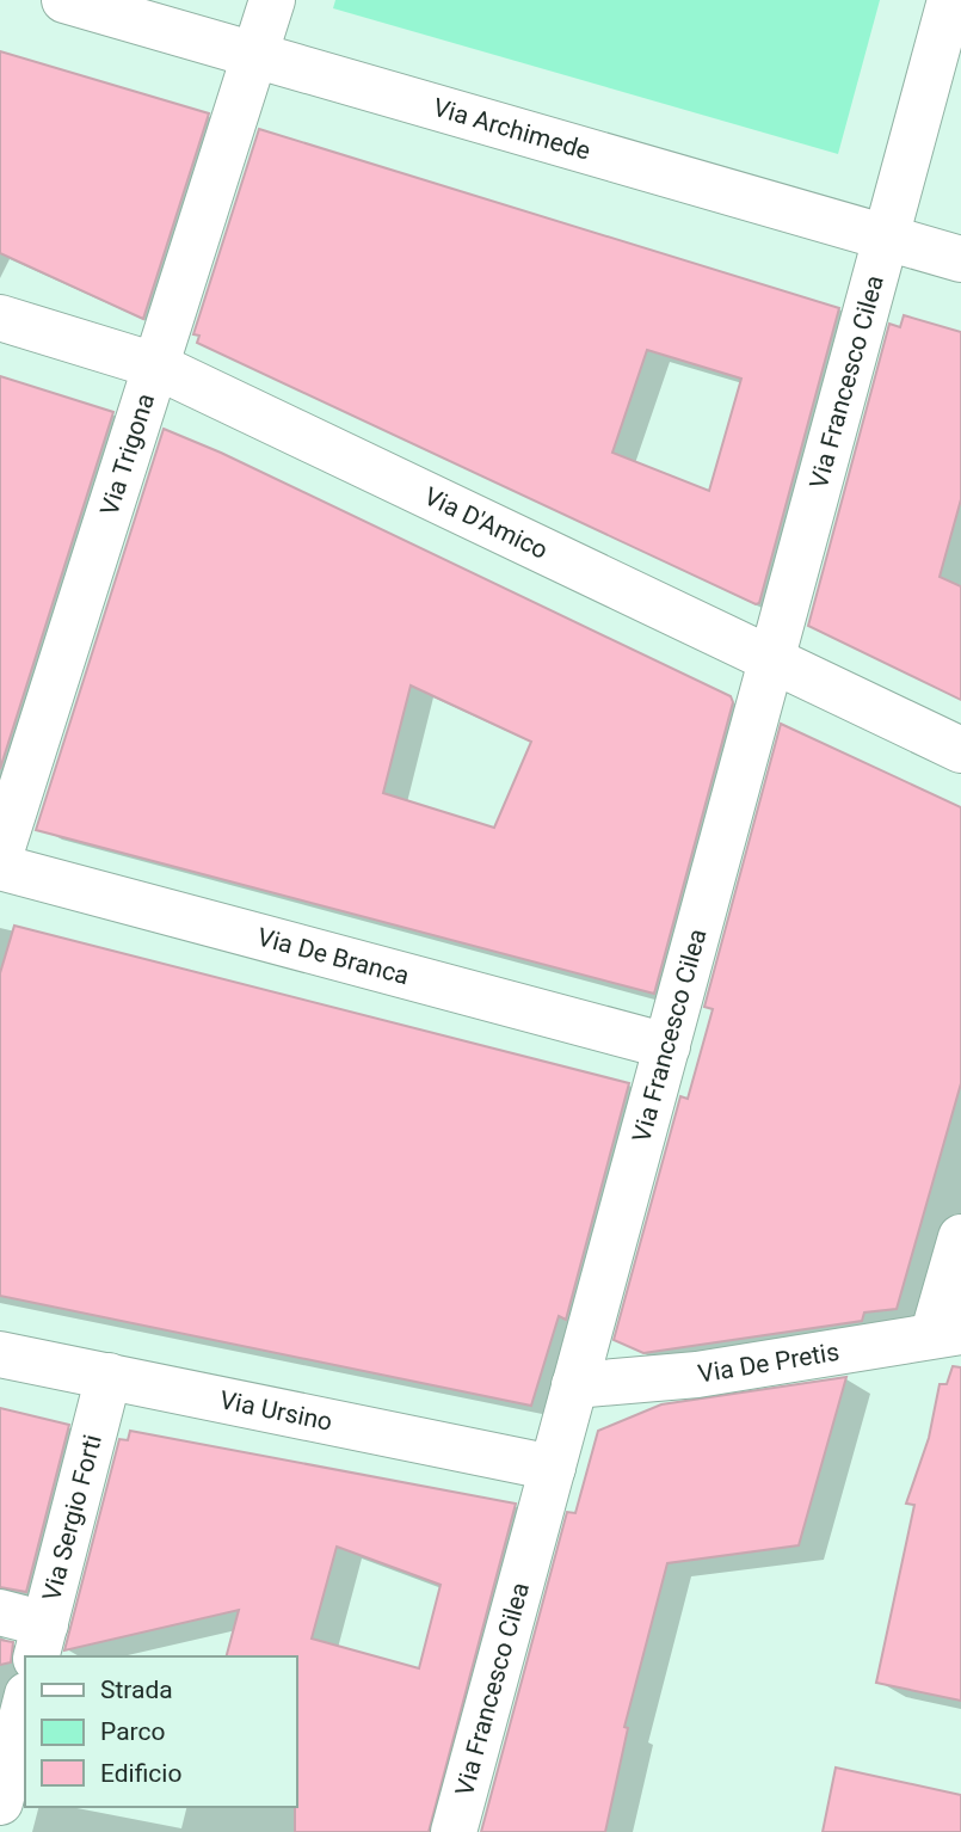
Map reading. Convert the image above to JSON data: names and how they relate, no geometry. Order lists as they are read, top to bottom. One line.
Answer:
{"streets":{"street":["Via Archimede","Via Francesco Cilea","Via Trigona","Via D'Amico","Via De Branca","Via De Pretis","Via Ursino","Via Sergio Forti"]},"crossings":[["Via Archimede","Via Francesco Cilea"],["Via Archimede","Via Trigona"],["Via Francesco Cilea","Via D'Amico"],["Via Francesco Cilea","Via De Branca"],["Via Francesco Cilea","Via De Pretis"],["Via Francesco Cilea","Via Ursino"],["Via Trigona","Via D'Amico"],["Via Ursino","Via Sergio Forti"]],"legend":["Strada","Parco","Edificio"]}
